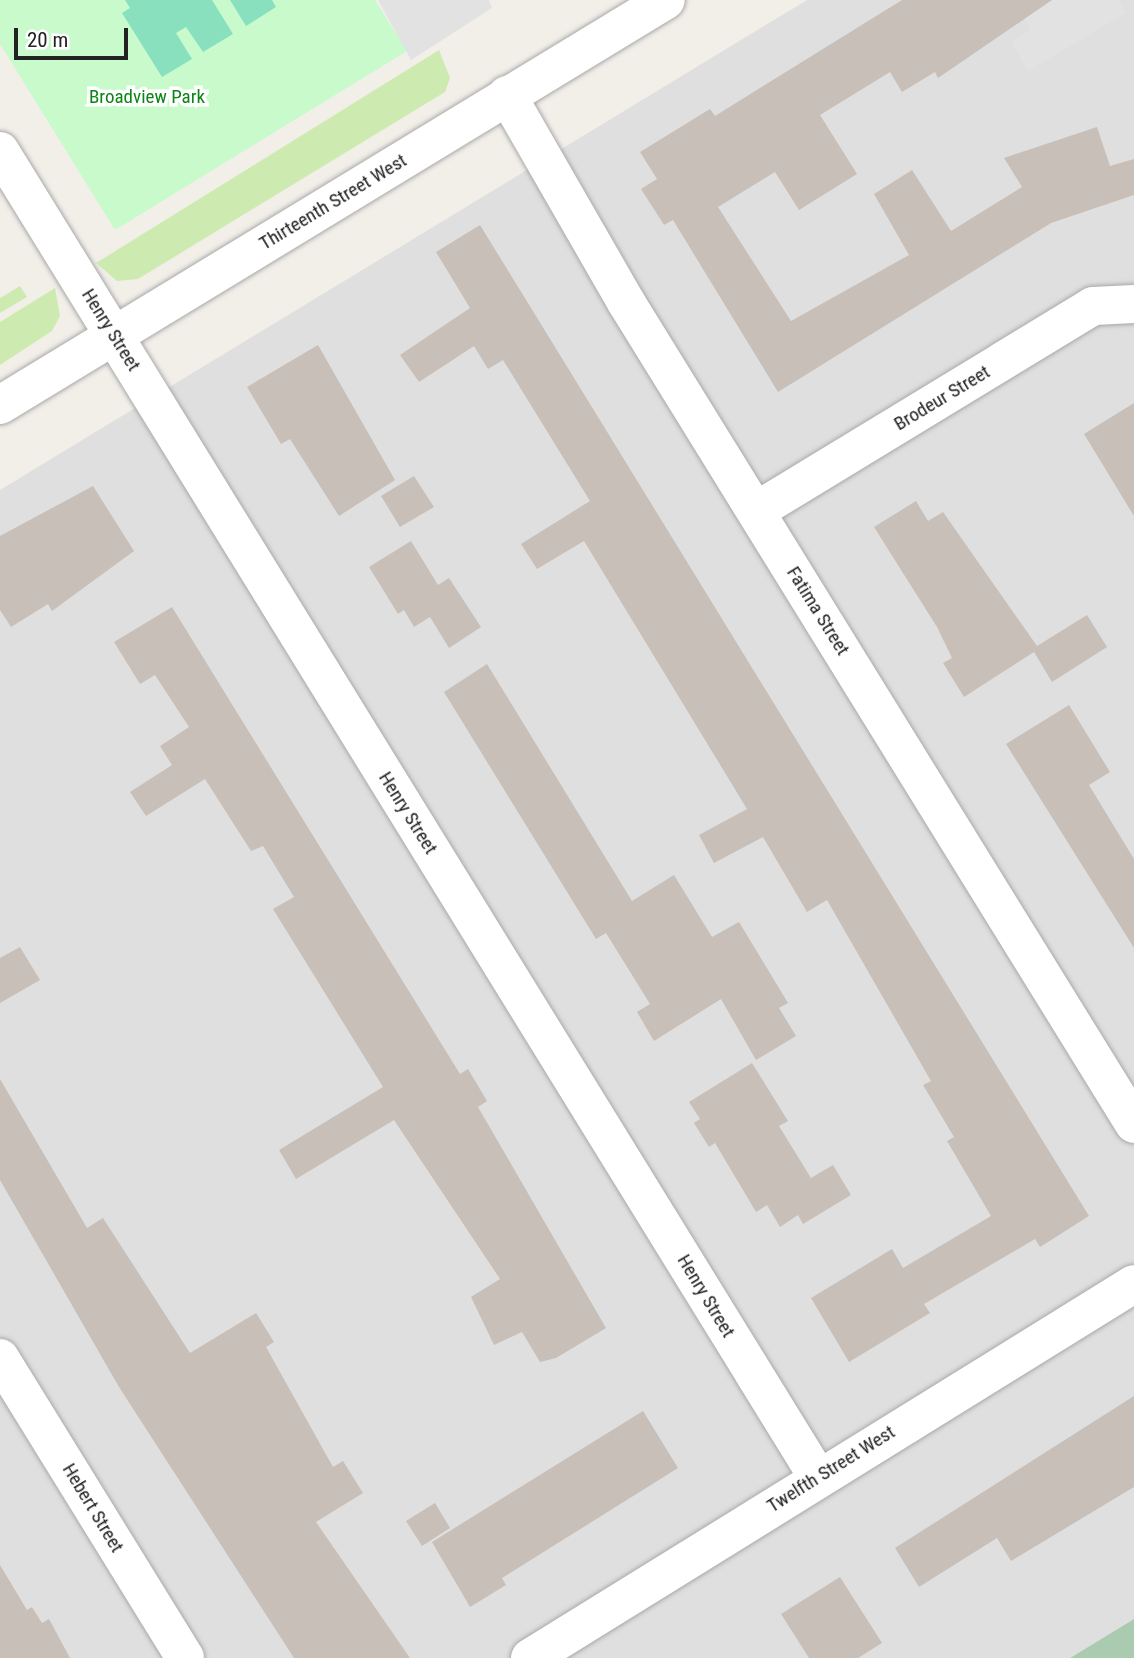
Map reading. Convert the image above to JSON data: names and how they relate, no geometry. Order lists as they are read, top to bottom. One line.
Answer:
{"streets":{"street":["Thirteenth Street West","Henry Street","Brodeur Street","Fatima Street","Twelfth Street West","Hebert Street"]},"crossings":[["Thirteenth Street West","Henry Street"],["Thirteenth Street West","Fatima Street"],["Henry Street","Twelfth Street West"],["Brodeur Street","Fatima Street"]],"parks":["Broadview Park"],"scale_bar":"20 m"}
